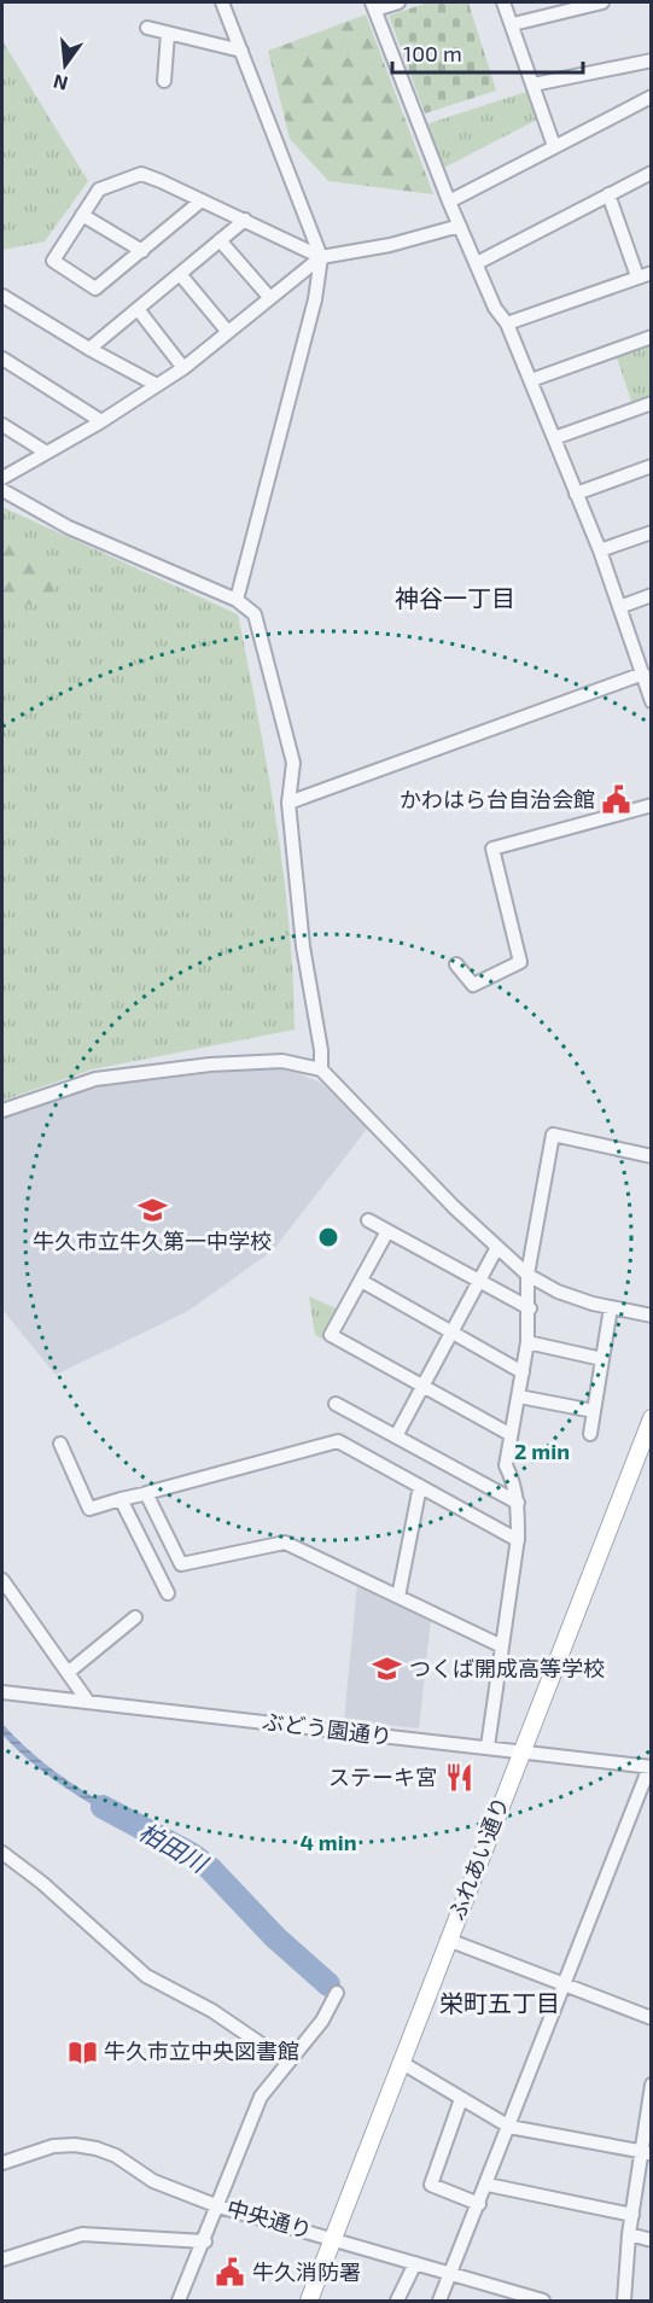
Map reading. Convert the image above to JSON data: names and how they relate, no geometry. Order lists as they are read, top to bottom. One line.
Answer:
{"streets":{"main road":["ふれあい通り"],"street":["ぶどう園通り","中央通り"]},"crossings":[["ぶどう園通り","ふれあい通り"],["ふれあい通り","中央通り"]],"districts":["神谷一丁目","栄町五丁目"],"water":["柏田川"],"places":{"public building":["かわはら台自治会館","牛久消防署"],"school or university":["牛久市立牛久第一中学校","つくば開成高等学校"],"restaurant":["ステーキ宮"],"library":["牛久市立中央図書館"]},"scale_bar":"100 m","north":"bottom","rings":["2 min","4 min"]}
